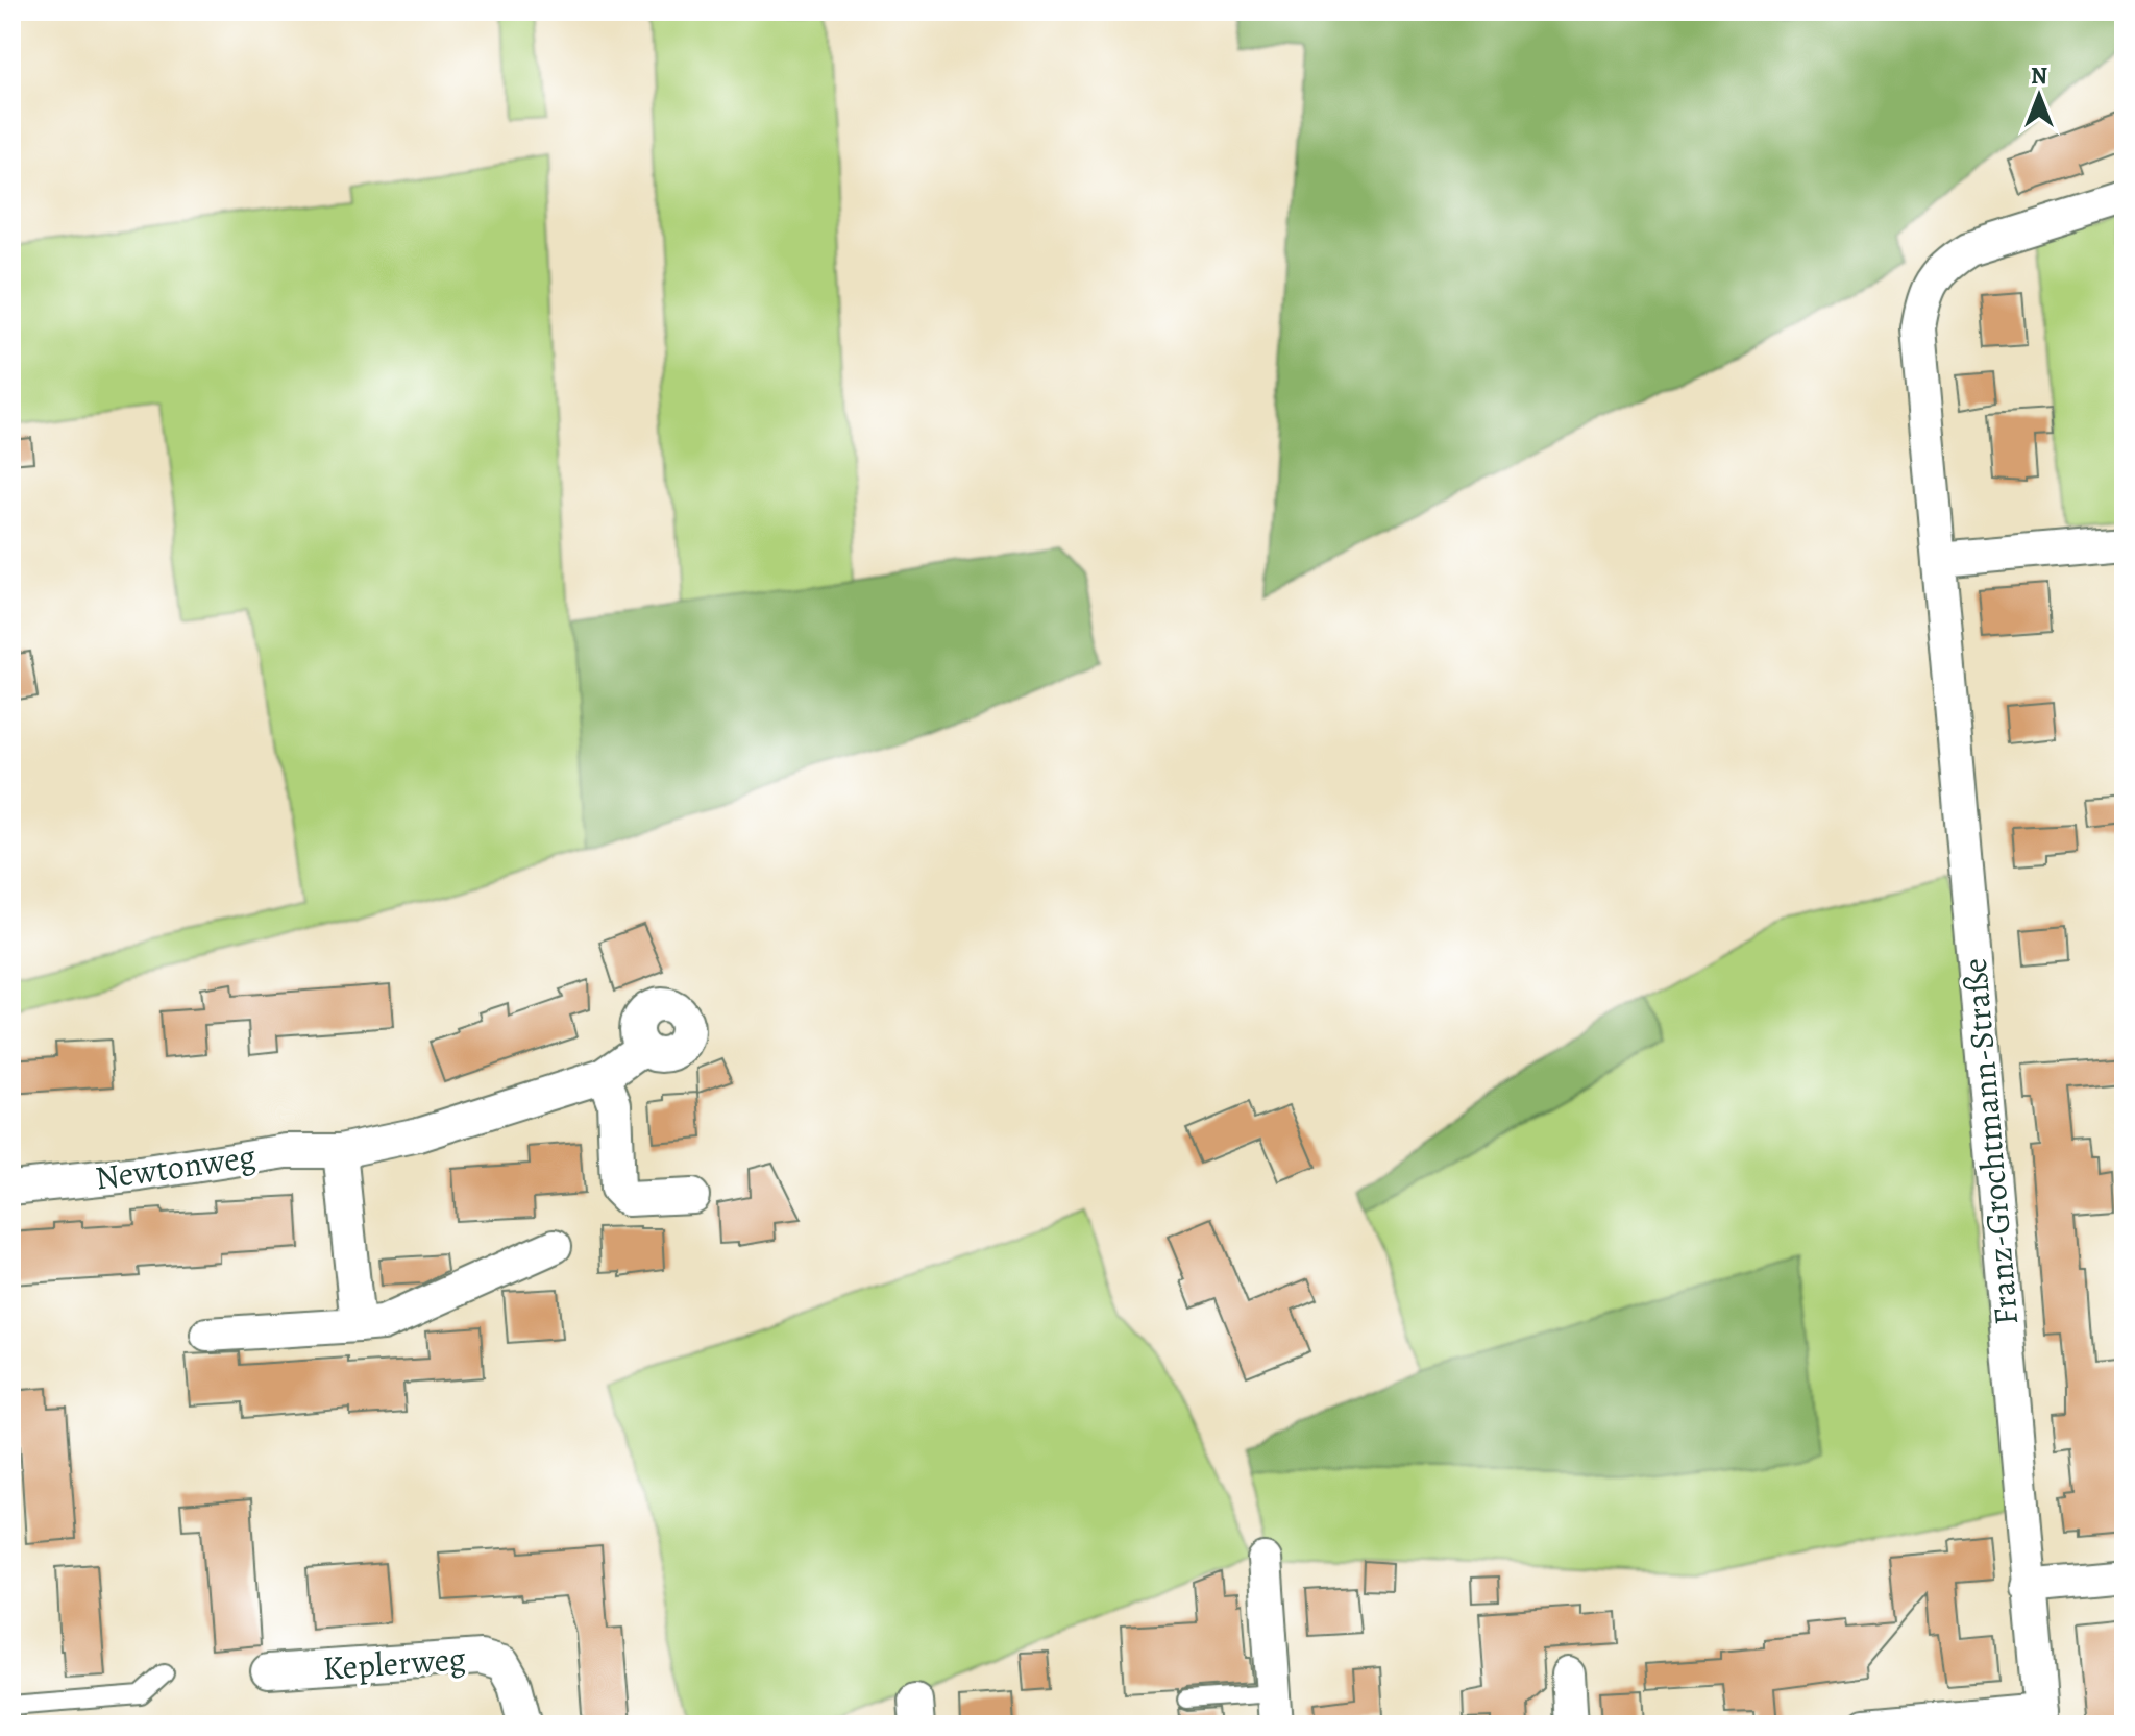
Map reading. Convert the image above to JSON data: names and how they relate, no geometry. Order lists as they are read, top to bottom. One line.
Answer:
{"streets":{"street":["Franz-Grochtmann-Straße","Newtonweg","Keplerweg"]},"north":"top"}
